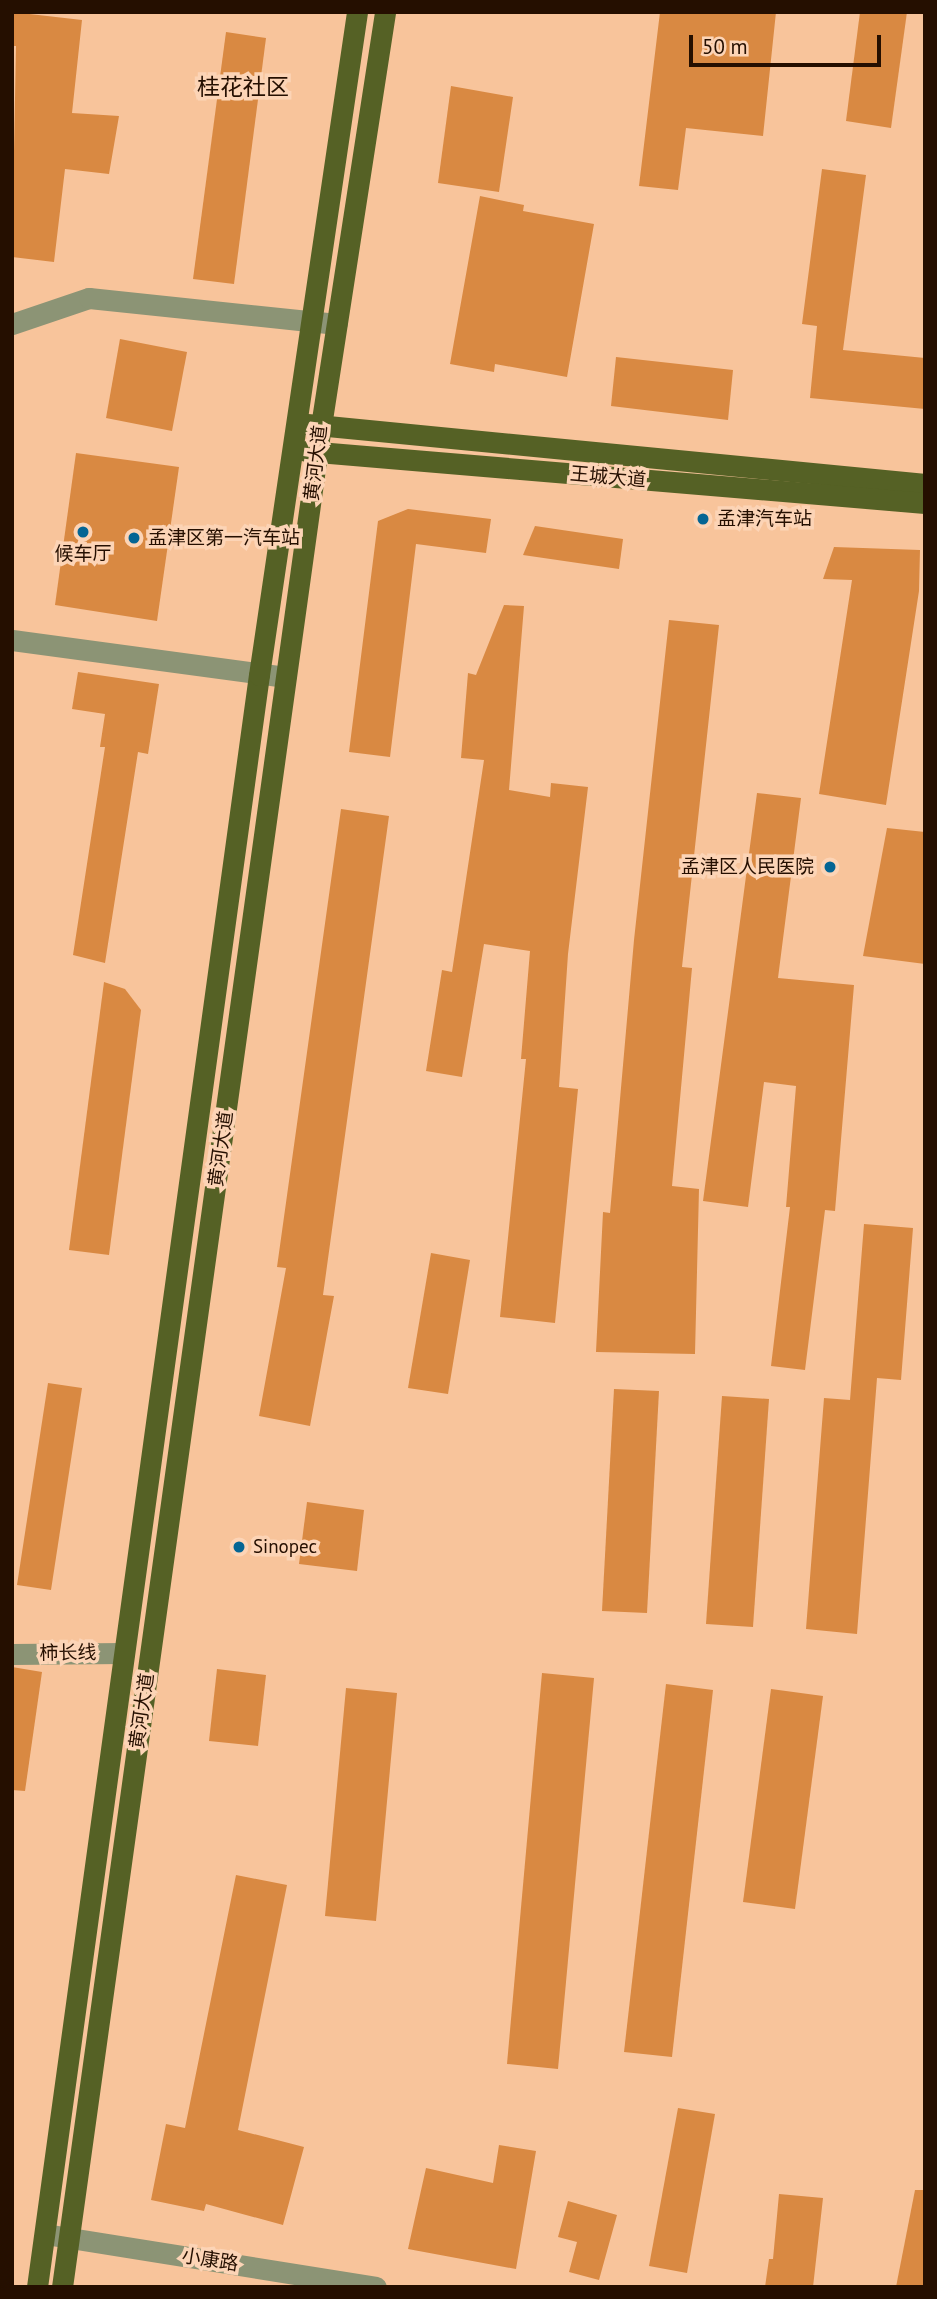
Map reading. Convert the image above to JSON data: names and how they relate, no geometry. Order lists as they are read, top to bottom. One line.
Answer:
{"streets":{"main road":["黄河大道","王城大道"],"street":["柿长线","小康路"]},"crossings":[["黄河大道","王城大道"],["黄河大道","柿长线"],["黄河大道","小康路"]],"districts":["桂花社区"],"places":["孟津汽车站","候车厅","孟津区第一汽车站","孟津区人民医院","Sinopec"],"scale_bar":"50 m"}
